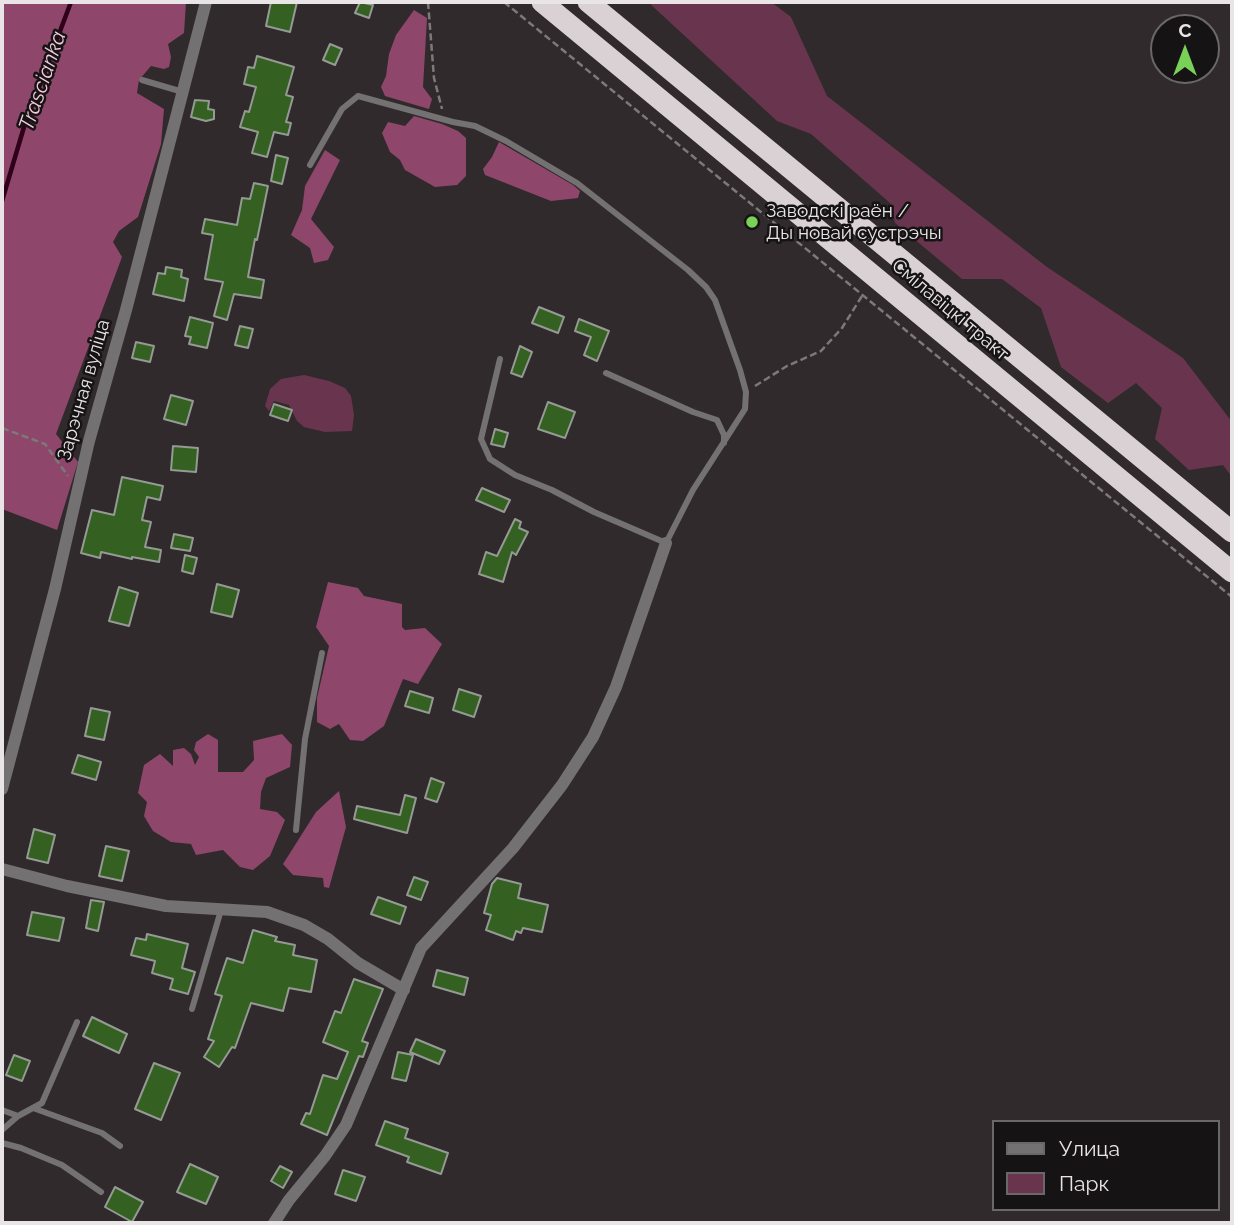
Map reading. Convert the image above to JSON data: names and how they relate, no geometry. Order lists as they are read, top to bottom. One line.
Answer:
{"streets":{"highway":["Смілавіцкі тракт"],"street":["Зарэчная вуліца"]},"water":["Trascianka"],"places":["Заводскі раён / Ды новай сустрэчы"],"legend":["Улица","Парк"],"north":"top"}
